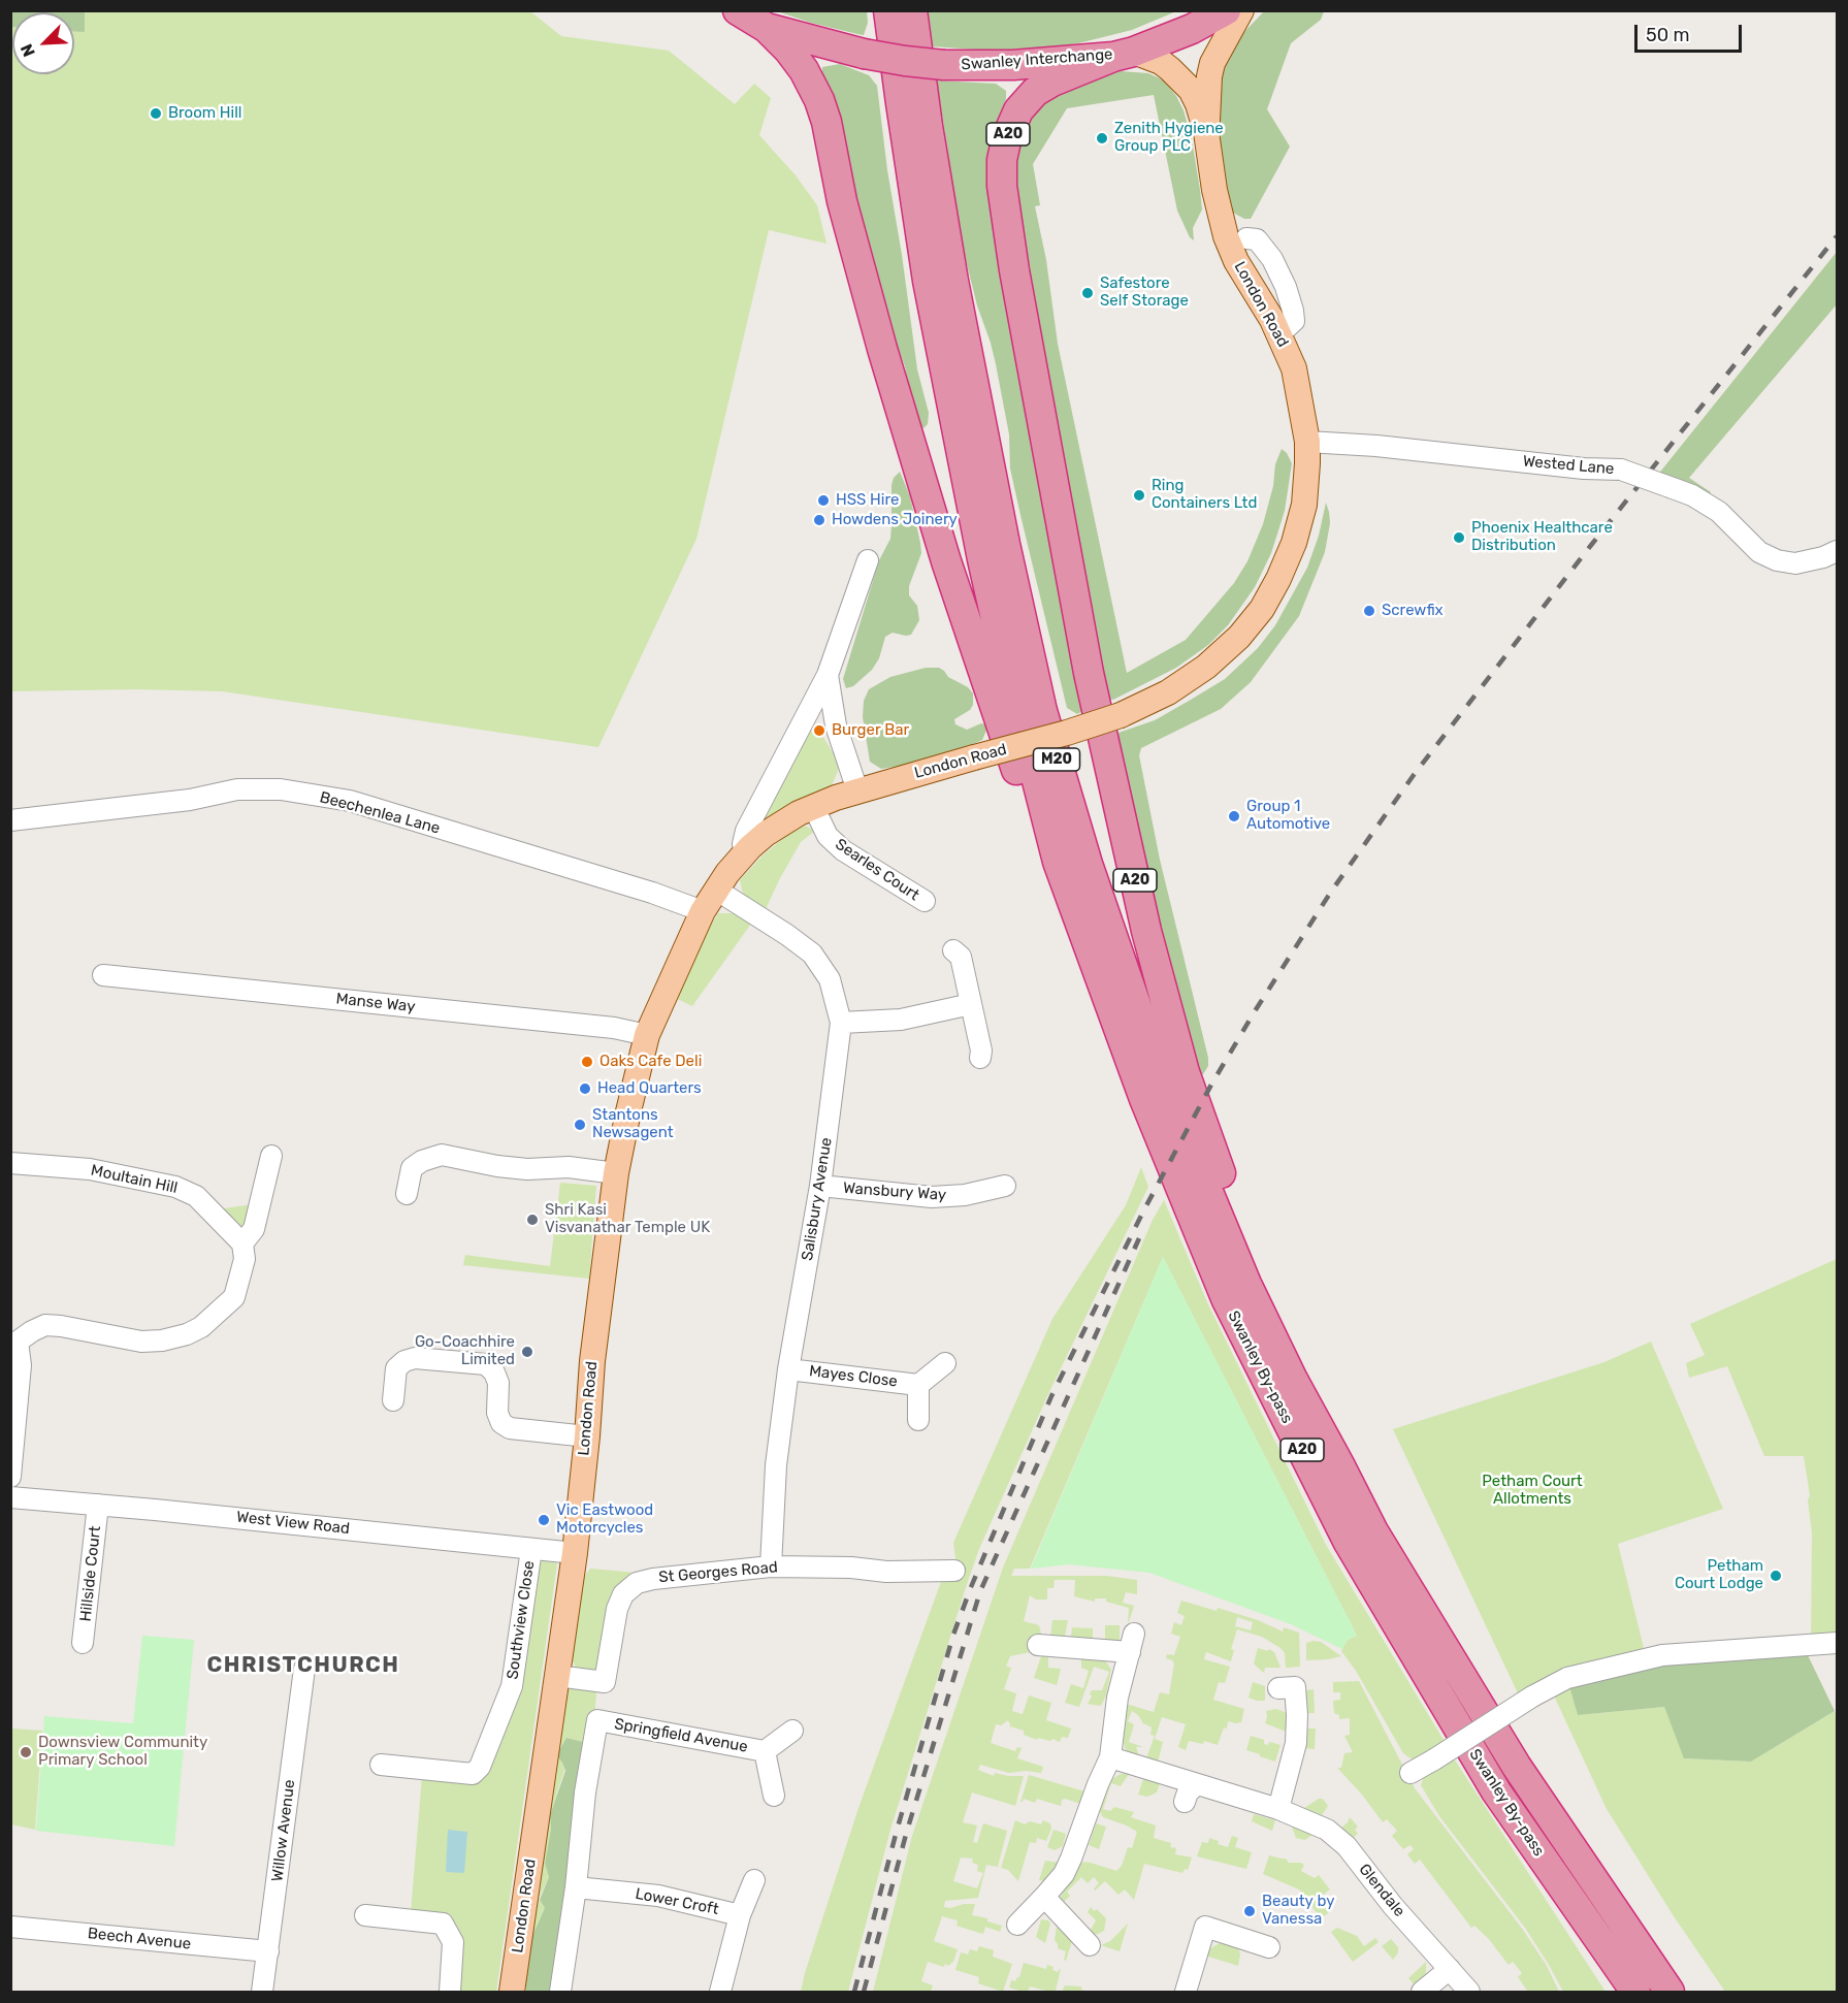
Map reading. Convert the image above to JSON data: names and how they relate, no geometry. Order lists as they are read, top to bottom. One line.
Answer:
{"streets":{"highway":["Swanley Interchange","A20","M20","Swanley By-pass"],"main road":["London Road"],"street":["Wested Lane","Beechenlea Lane","Searles Court","Manse Way","Moultain Hill","Wansbury Way","Salisbury Avenue","Mayes Close","West View Road","St Georges Road","Hillside Court","Southview Close","Springfield Avenue","Willow Avenue","Glendale","Lower Croft","Beech Avenue"]},"crossings":[["Swanley Interchange","A20"],["Swanley Interchange","London Road"],["A20","London Road"],["A20","M20"],["A20","Swanley By-pass"],["London Road","Wested Lane"],["London Road","Beechenlea Lane"],["London Road","Searles Court"],["London Road","Manse Way"],["London Road","Salisbury Avenue"],["London Road","West View Road"],["London Road","St Georges Road"],["M20","Swanley By-pass"],["Wansbury Way","Salisbury Avenue"],["Salisbury Avenue","Mayes Close"],["Salisbury Avenue","St Georges Road"],["West View Road","Hillside Court"],["West View Road","Southview Close"],["Springfield Avenue","Lower Croft"],["Willow Avenue","Beech Avenue"]],"districts":["CHRISTCHURCH"],"parks":["Petham Court Allotments"],"places":["Broom Hill","Zenith Hygiene Group PLC","Safestore Self Storage","Ring Containers Ltd","HSS Hire","Howdens Joinery","Phoenix Healthcare Distribution","Screwfix","Burger Bar","Group 1 Automotive","Oaks Cafe Deli","Head Quarters","Stantons Newsagent","Shri Kasi Visvanathar Temple UK","Go-Coachhire Limited","Vic Eastwood Motorcycles","Petham Court Lodge","Downsview Community Primary School","Beauty by Vanessa"],"scale_bar":"50 m","north":"bottom left"}
